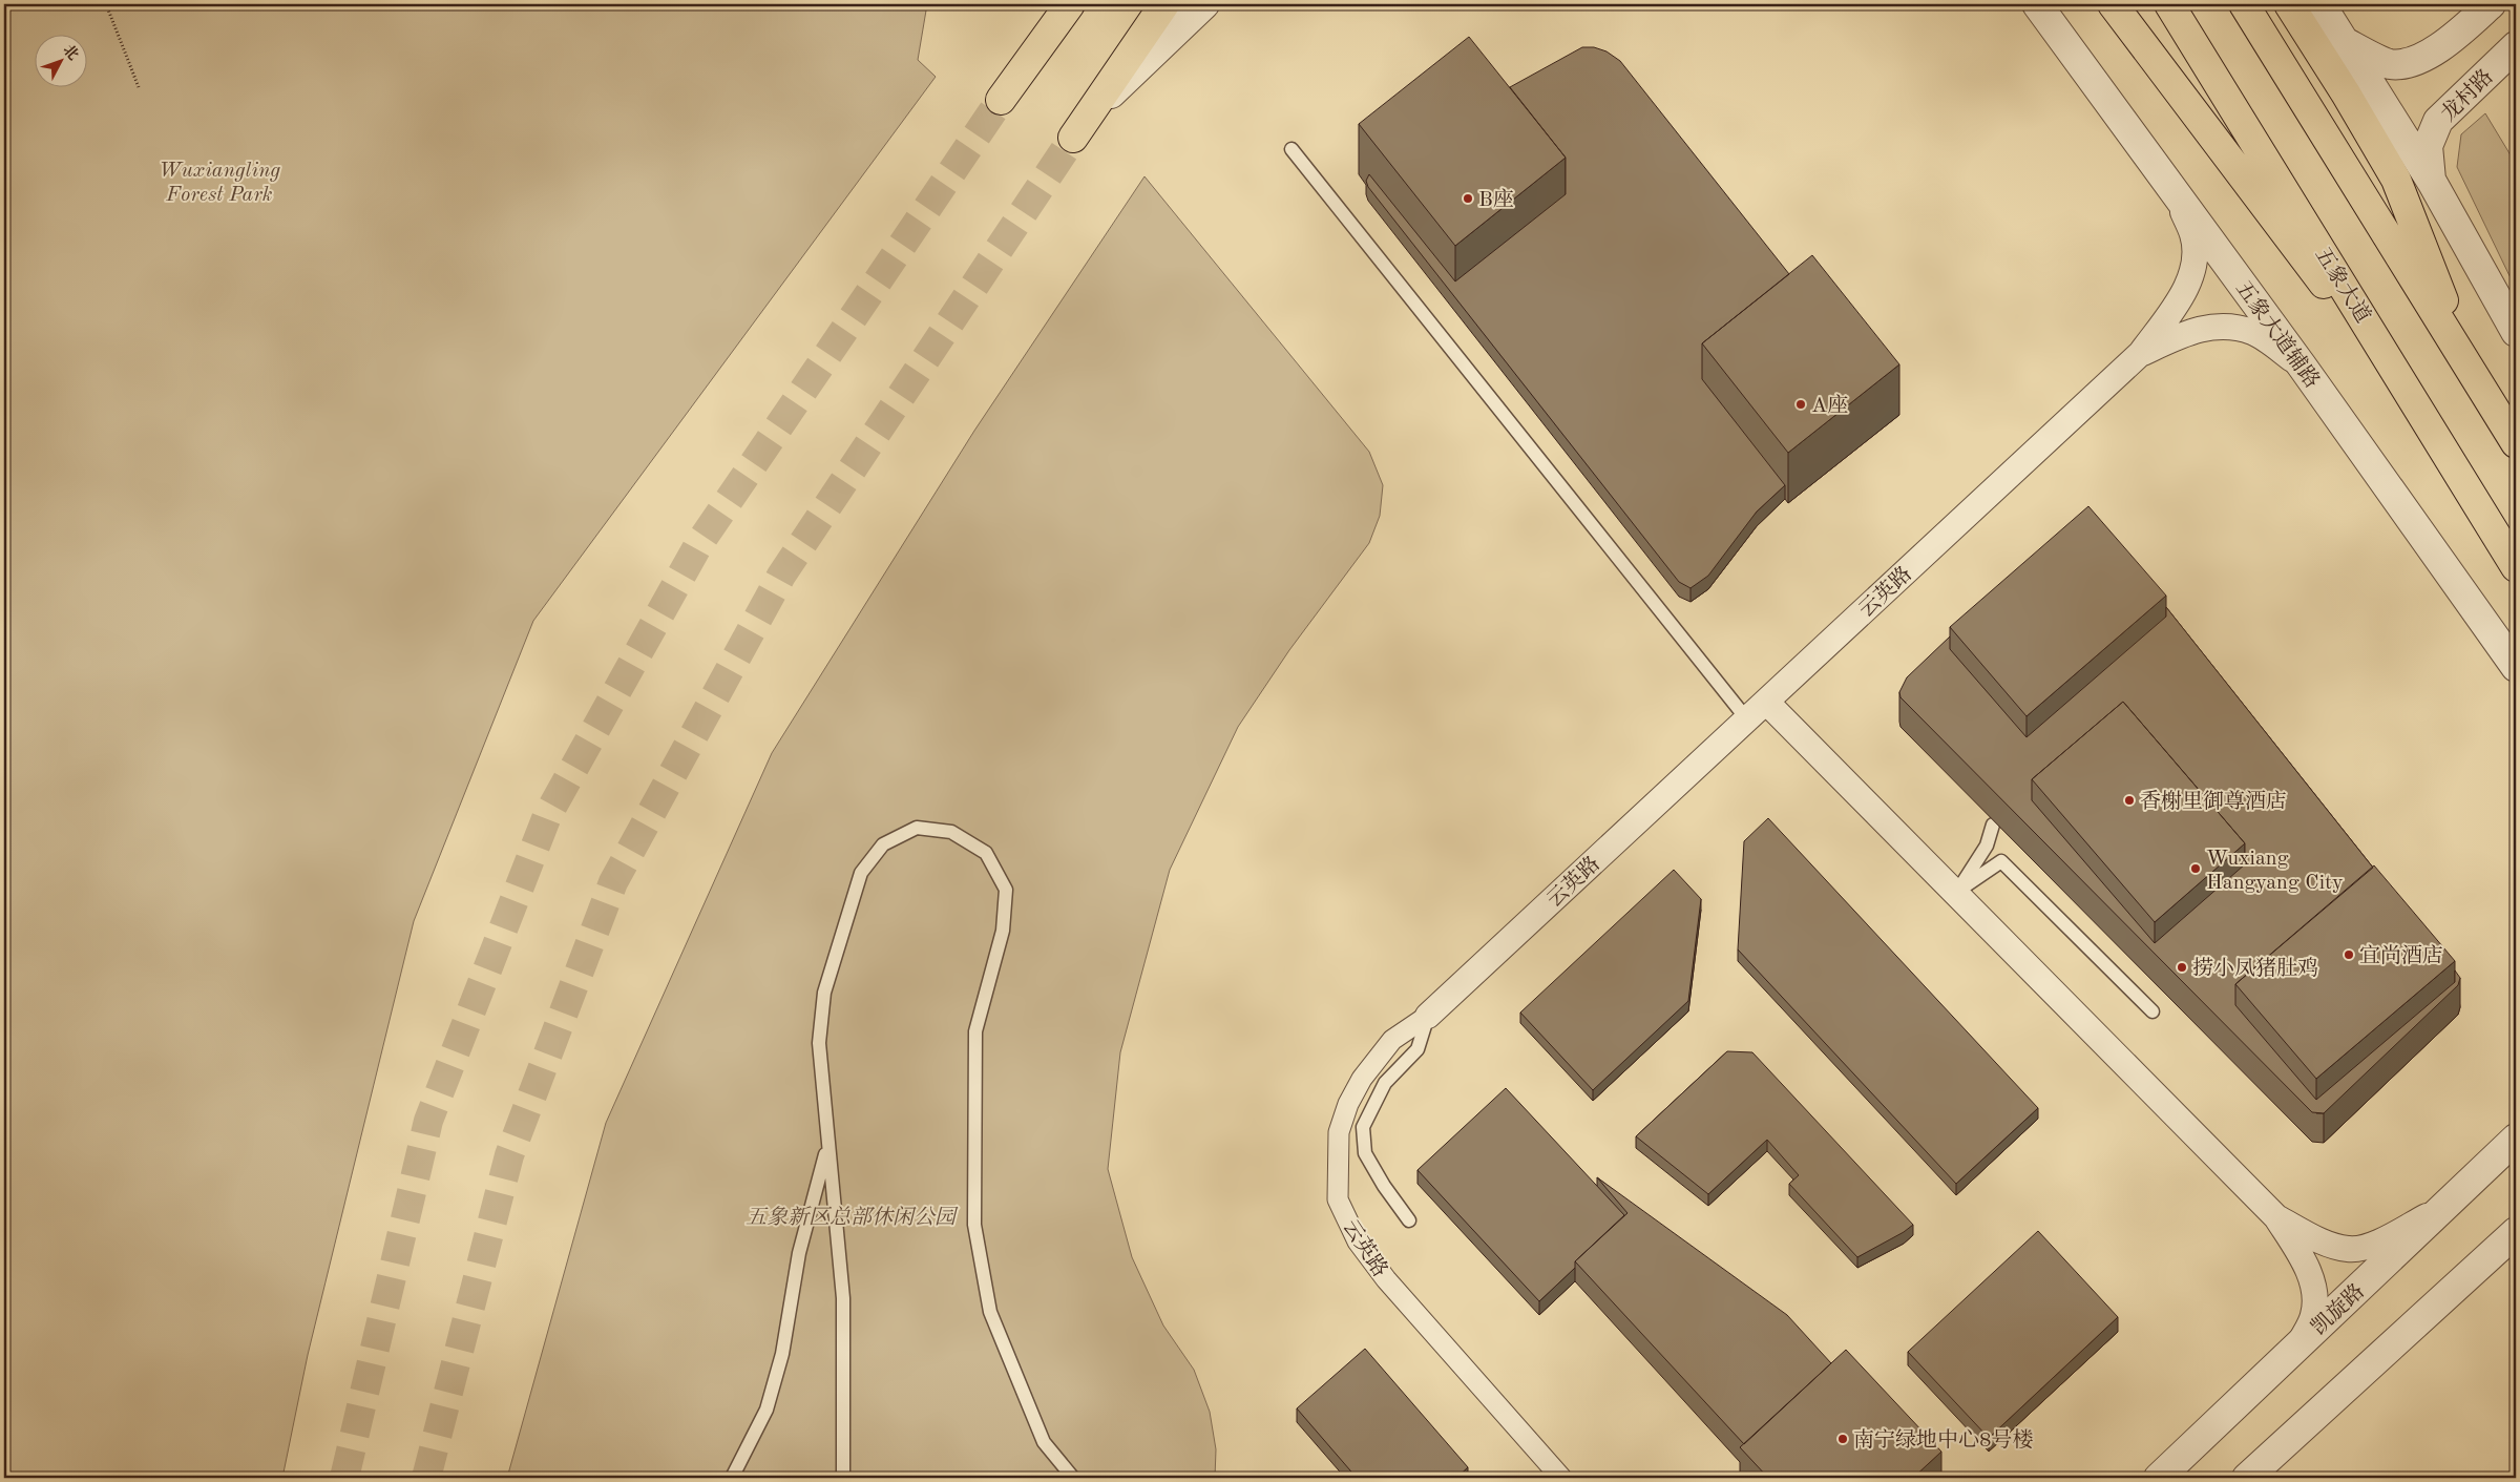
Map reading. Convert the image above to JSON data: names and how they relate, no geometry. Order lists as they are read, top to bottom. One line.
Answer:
{"streets":{"main road":["五象大道"],"street":["龙村路","五象大道辅路","云英路","凯旋路"]},"parks":["Wuxiangling Forest Park","五象新区总部休闲公园"],"places":["B座","A座","香榭里御尊酒店","Wuxiang Hangyang City","宜尚酒店","捞小凤猪肚鸡","南宁绿地中心8号楼"],"north":"top right"}
